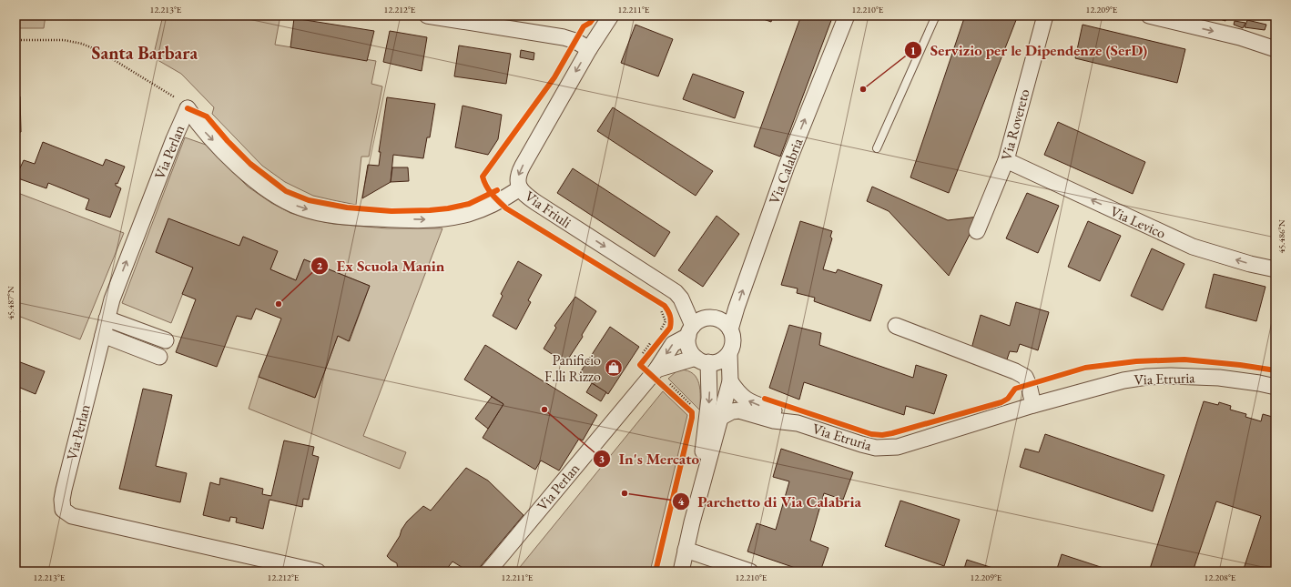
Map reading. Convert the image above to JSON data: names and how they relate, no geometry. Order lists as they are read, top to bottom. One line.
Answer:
{"streets":{"street":["Via Rovereto","Via Perlan","Via Calabria","Via Friuli","Via Levico","Via Etruria"]},"crossings":[["Via Rovereto","Via Levico"],["Via Perlan","Via Calabria"],["Via Perlan","Via Friuli"],["Via Calabria","Via Friuli"],["Via Calabria","Via Etruria"]],"one_way":["Via Levico"],"districts":["Santa Barbara"],"places":{"other":["Servizio per le Dipendenze (SerD)","Ex Scuola Manin","In's Mercato","Parchetto di Via Calabria"],"shop":["Panificio F.lli Rizzo"]},"coordinates":["12.213°E","12.212°E","12.211°E","12.210°E","12.209°E","45.486°N","45.487°N","12.208°E"]}
